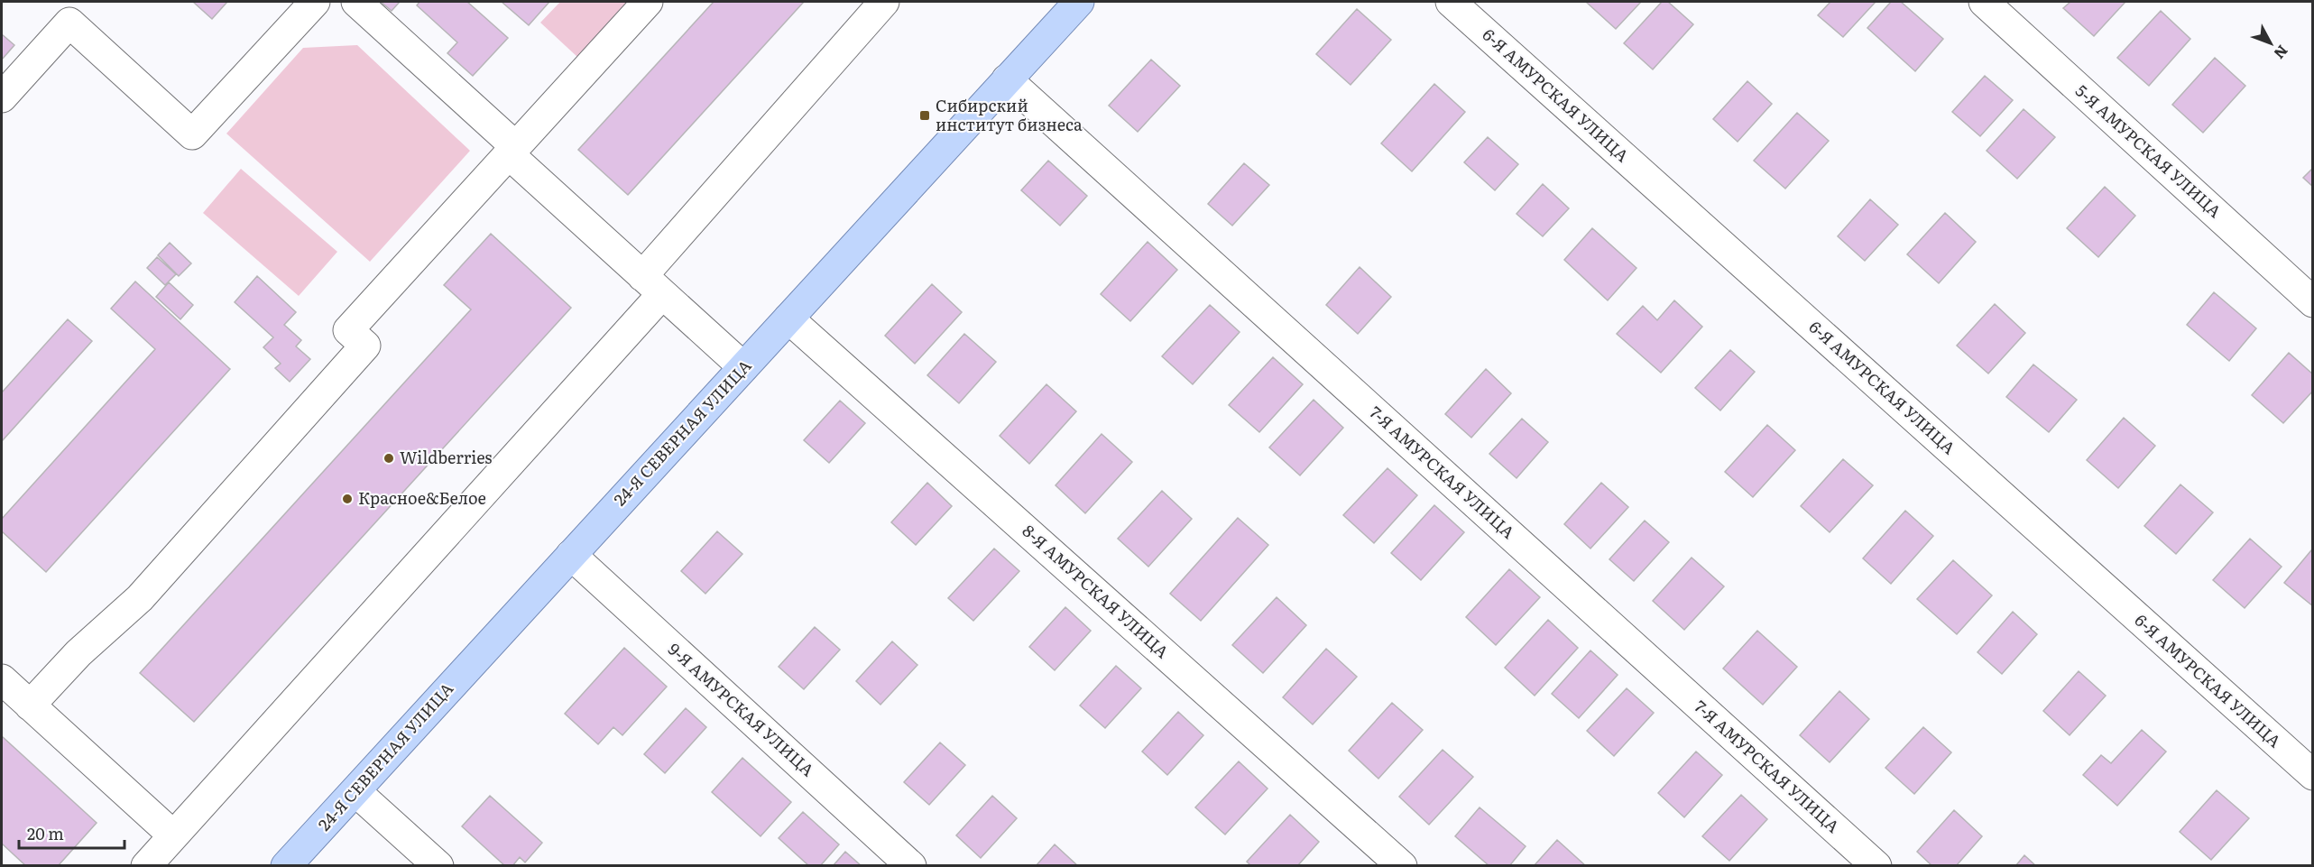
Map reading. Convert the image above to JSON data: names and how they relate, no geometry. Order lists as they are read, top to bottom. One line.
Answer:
{"streets":{"main road":["24-Я СЕВЕРНАЯ УЛИЦА"],"street":["6-Я АМУРСКАЯ УЛИЦА","5-Я АМУРСКАЯ УЛИЦА","7-Я АМУРСКАЯ УЛИЦА","8-Я АМУРСКАЯ УЛИЦА","9-Я АМУРСКАЯ УЛИЦА"]},"crossings":[["24-Я СЕВЕРНАЯ УЛИЦА","7-Я АМУРСКАЯ УЛИЦА"],["24-Я СЕВЕРНАЯ УЛИЦА","8-Я АМУРСКАЯ УЛИЦА"],["24-Я СЕВЕРНАЯ УЛИЦА","9-Я АМУРСКАЯ УЛИЦА"]],"places":{"transit":["Сибирский институт бизнеса"],"other":["Wildberries","Красное&Белое"]},"scale_bar":"20 m","north":"bottom right"}
